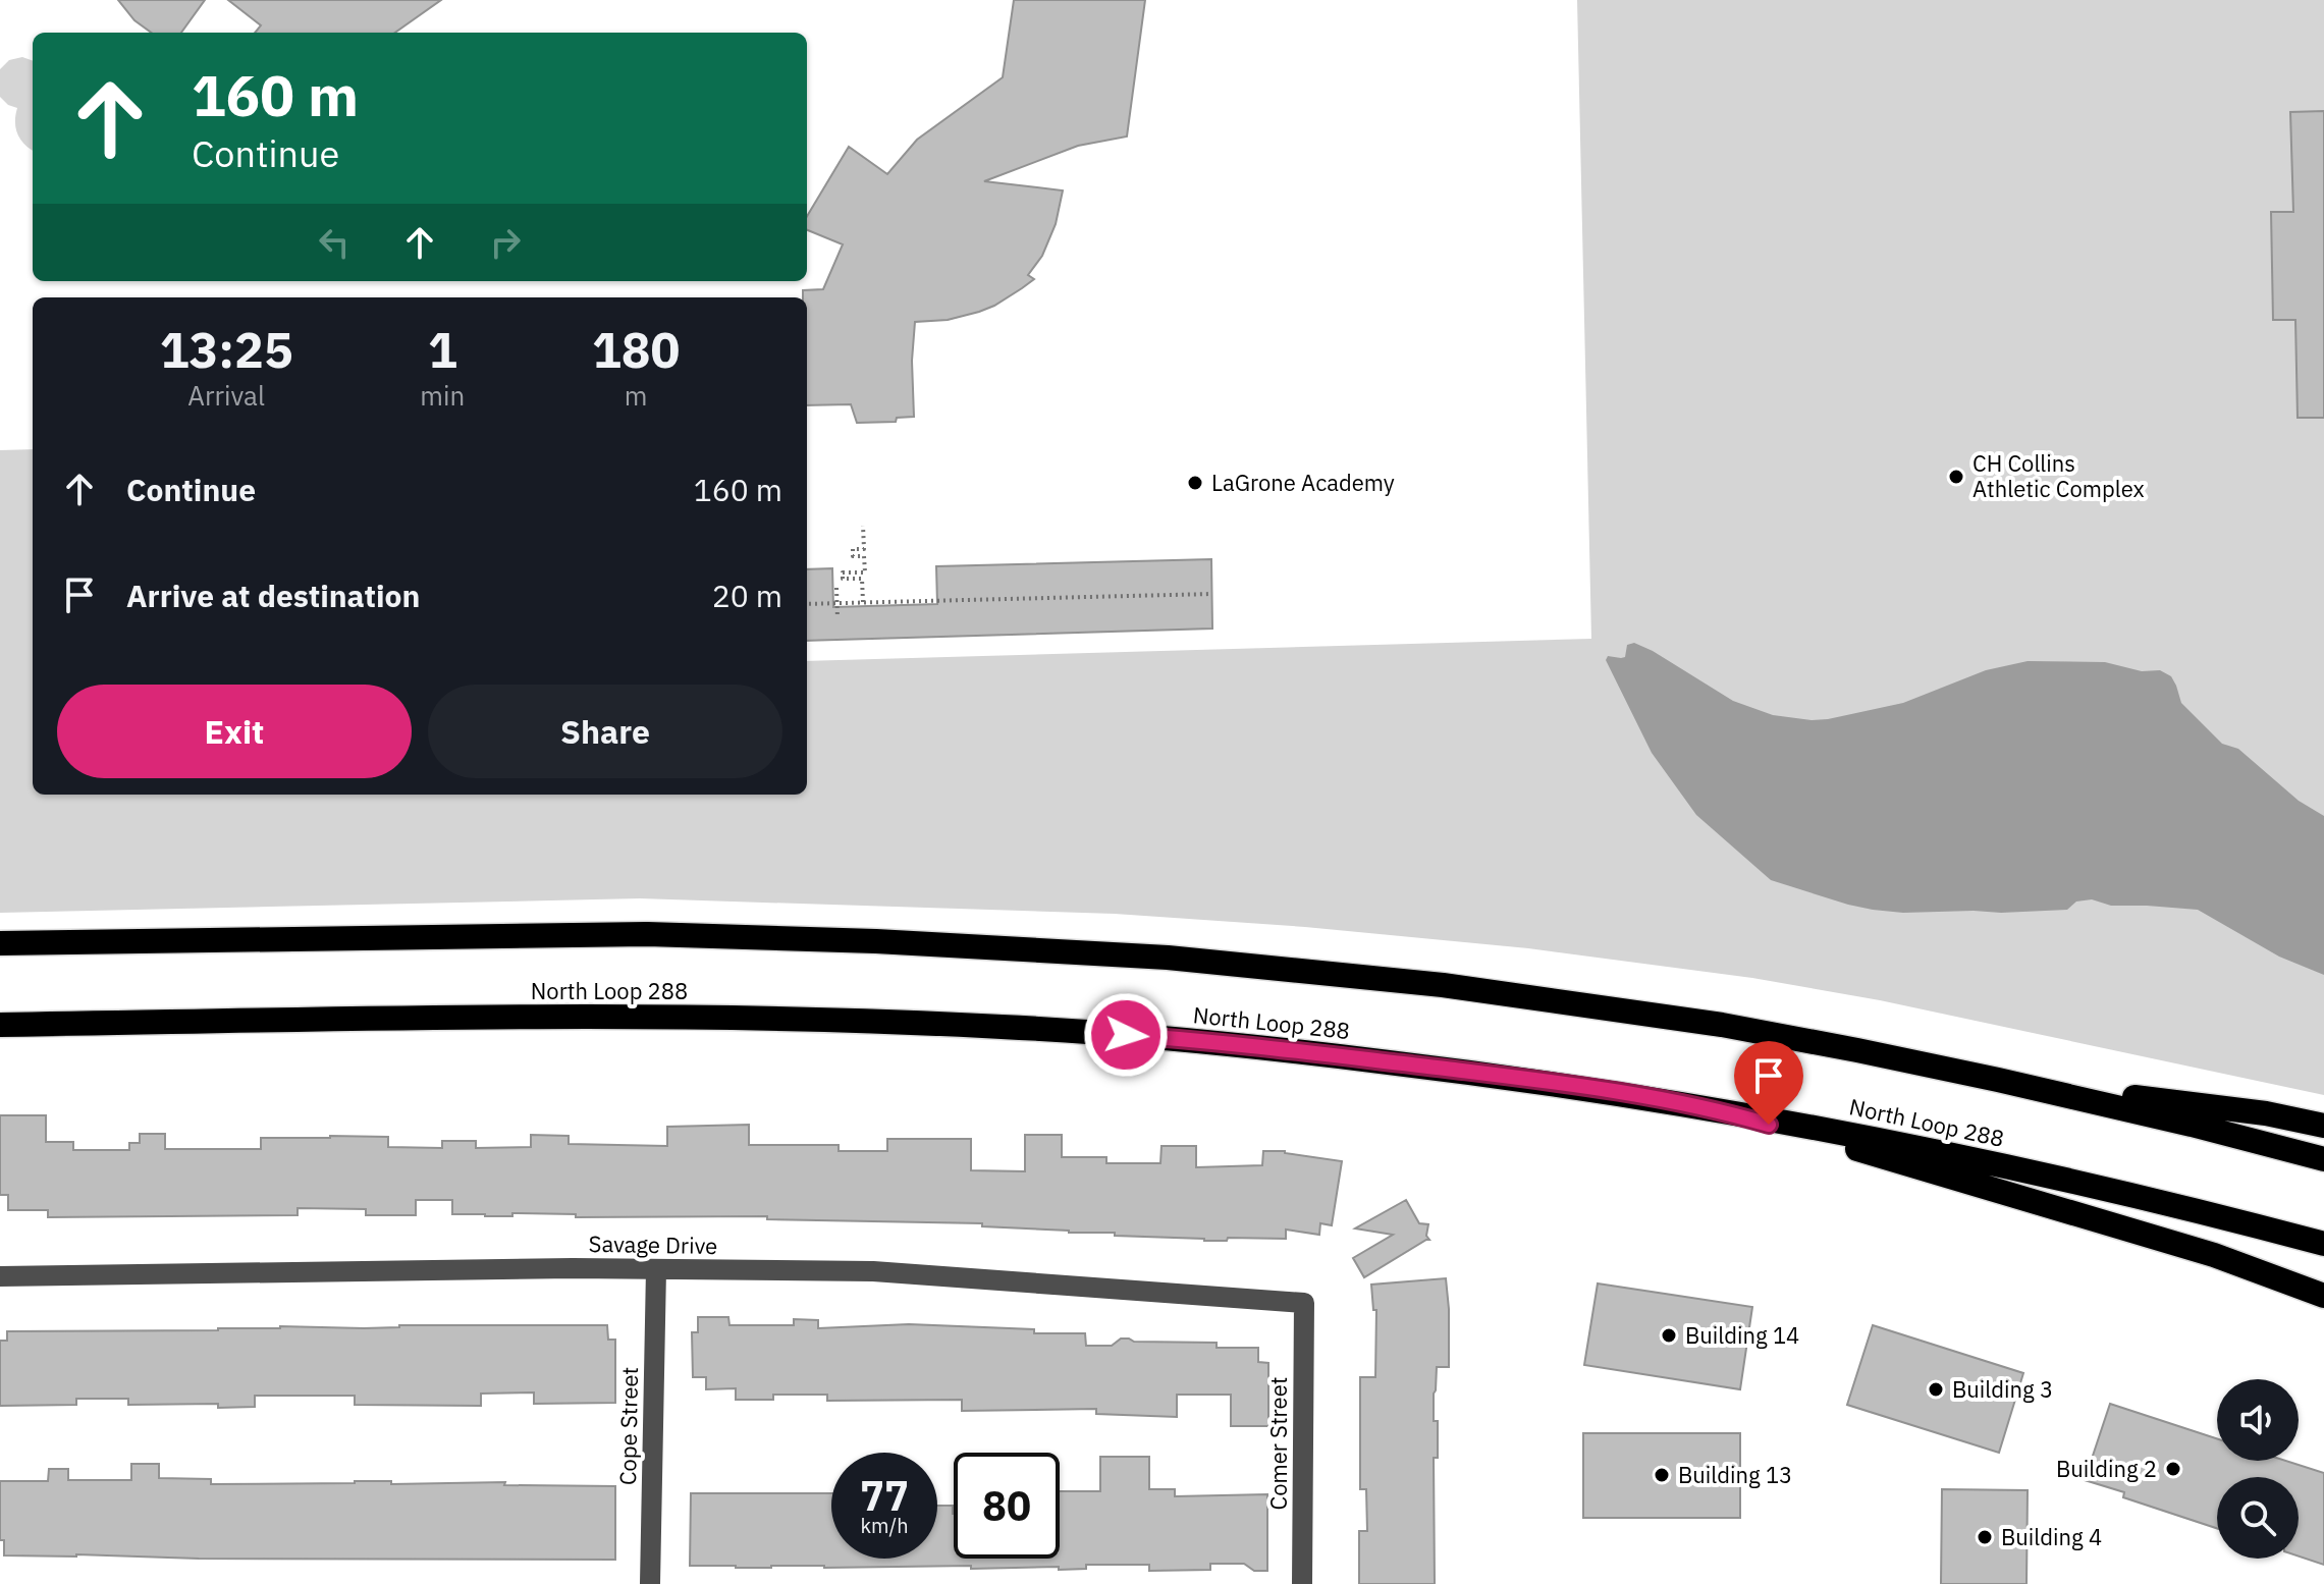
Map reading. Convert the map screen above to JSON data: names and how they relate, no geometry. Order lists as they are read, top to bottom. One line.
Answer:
{"streets":{"highway":["North Loop 288"],"street":["Savage Drive","Cope Street","Comer Street"]},"crossings":[["Savage Drive","Cope Street"],["Savage Drive","Comer Street"]],"places":["CH Collins Athletic Complex","LaGrone Academy","Building 14","Building 3","Building 2","Building 13","Building 4"],"page":{"turn":["160 m","Continue"],"eta":["13:25","Arrival","1","min","180","m"],"list":[{"name":"Continue","value":"160 m"},{"name":"Arrive at destination","value":"20 m"}],"buttons":["Exit","Share"],"speed":"77 km/h","limit":"80"}}
